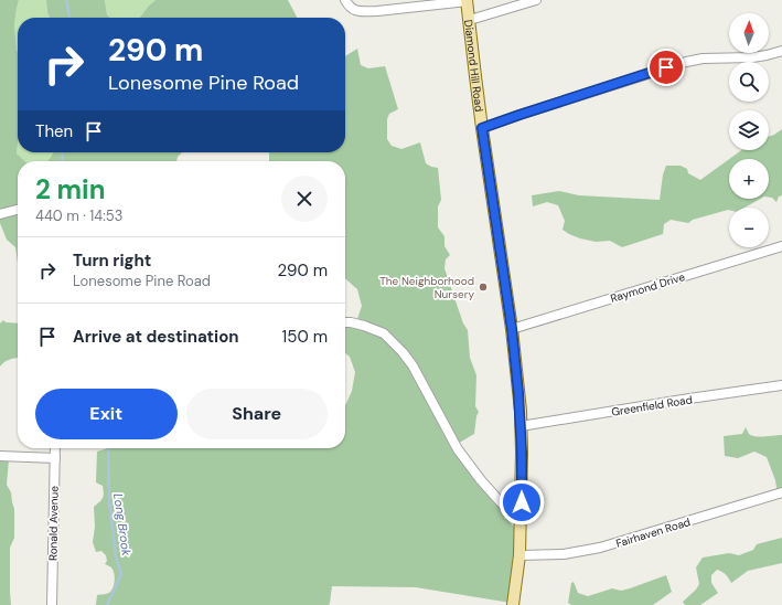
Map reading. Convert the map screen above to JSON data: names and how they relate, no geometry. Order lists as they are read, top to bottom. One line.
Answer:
{"streets":{"main road":["Diamond Hill Road"],"street":["Raymond Drive","Greenfield Road","Ronald Avenue","Fairhaven Road"]},"crossings":[["Diamond Hill Road","Raymond Drive"],["Diamond Hill Road","Greenfield Road"],["Diamond Hill Road","Fairhaven Road"]],"water":["Long Brook"],"places":["The Neighborhood Nursery"],"north":"top","page":{"map_buttons":["+","−"],"turn":["290 m","Lonesome Pine Road"],"then":"Then","heading":["2 min","440 m · 14:53"],"list":[{"name":"Turn right","note":"Lonesome Pine Road","value":"290 m"},{"name":"Arrive at destination","value":"150 m"}],"buttons":["Exit","Share"]}}
